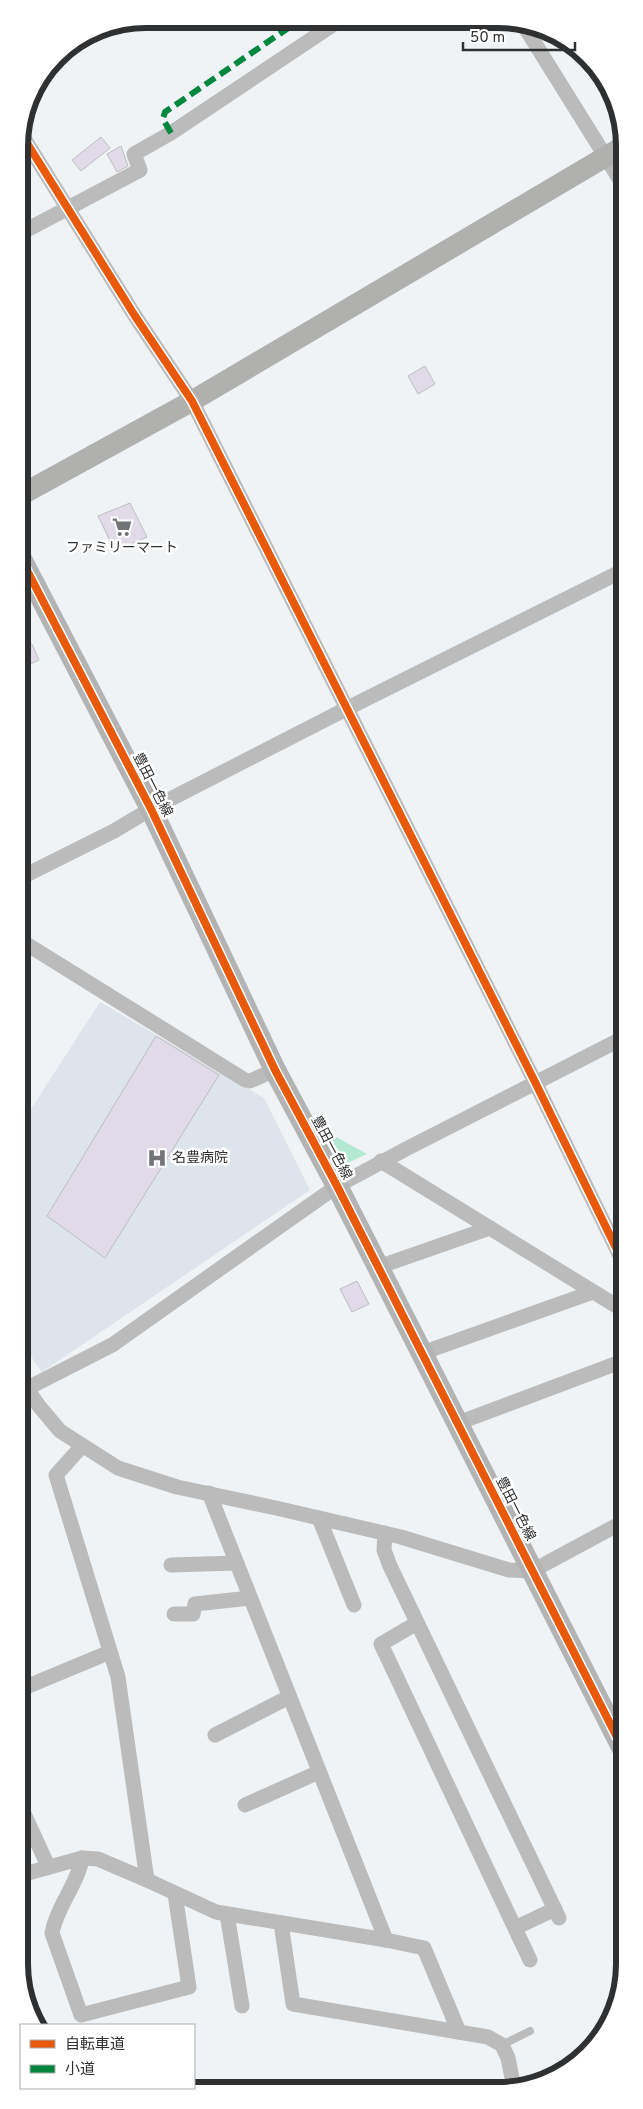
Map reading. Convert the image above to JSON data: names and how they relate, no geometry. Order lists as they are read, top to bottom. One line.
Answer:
{"streets":{"main road":["豊田一色線"]},"places":{"supermarket":["ファミリーマート"],"hospital":["名豊病院"]},"legend":["自転車道","小道"],"scale_bar":"50 m"}
